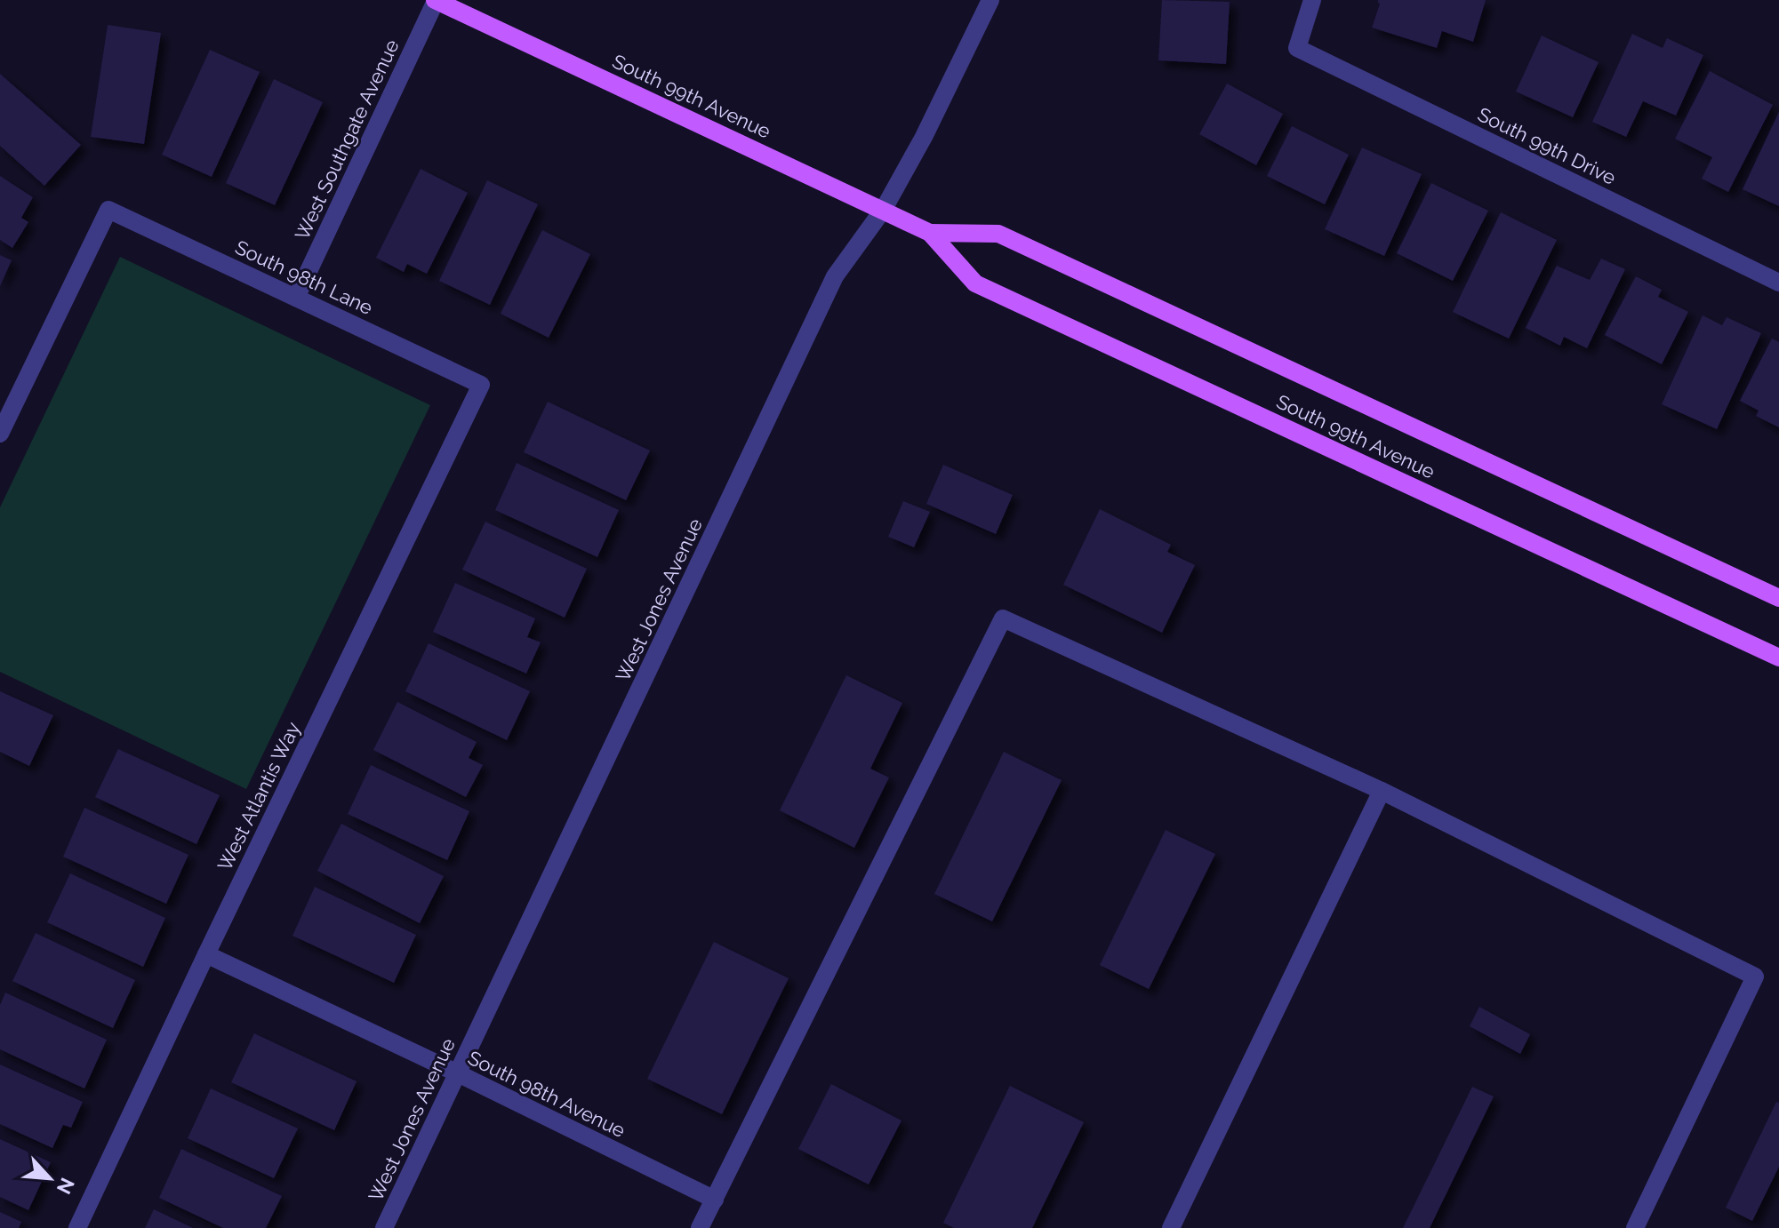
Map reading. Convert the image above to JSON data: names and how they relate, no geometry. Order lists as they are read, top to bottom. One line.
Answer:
{"streets":{"main road":["South 99th Avenue"],"street":["West Southgate Avenue","South 99th Drive","South 98th Lane","West Jones Avenue","West Atlantis Way","South 98th Avenue"]},"crossings":[["South 99th Avenue","West Southgate Avenue"],["South 99th Avenue","West Jones Avenue"],["West Southgate Avenue","South 98th Lane"],["South 98th Lane","West Atlantis Way"],["West Jones Avenue","South 98th Avenue"],["West Atlantis Way","South 98th Avenue"]],"north":"bottom right"}
